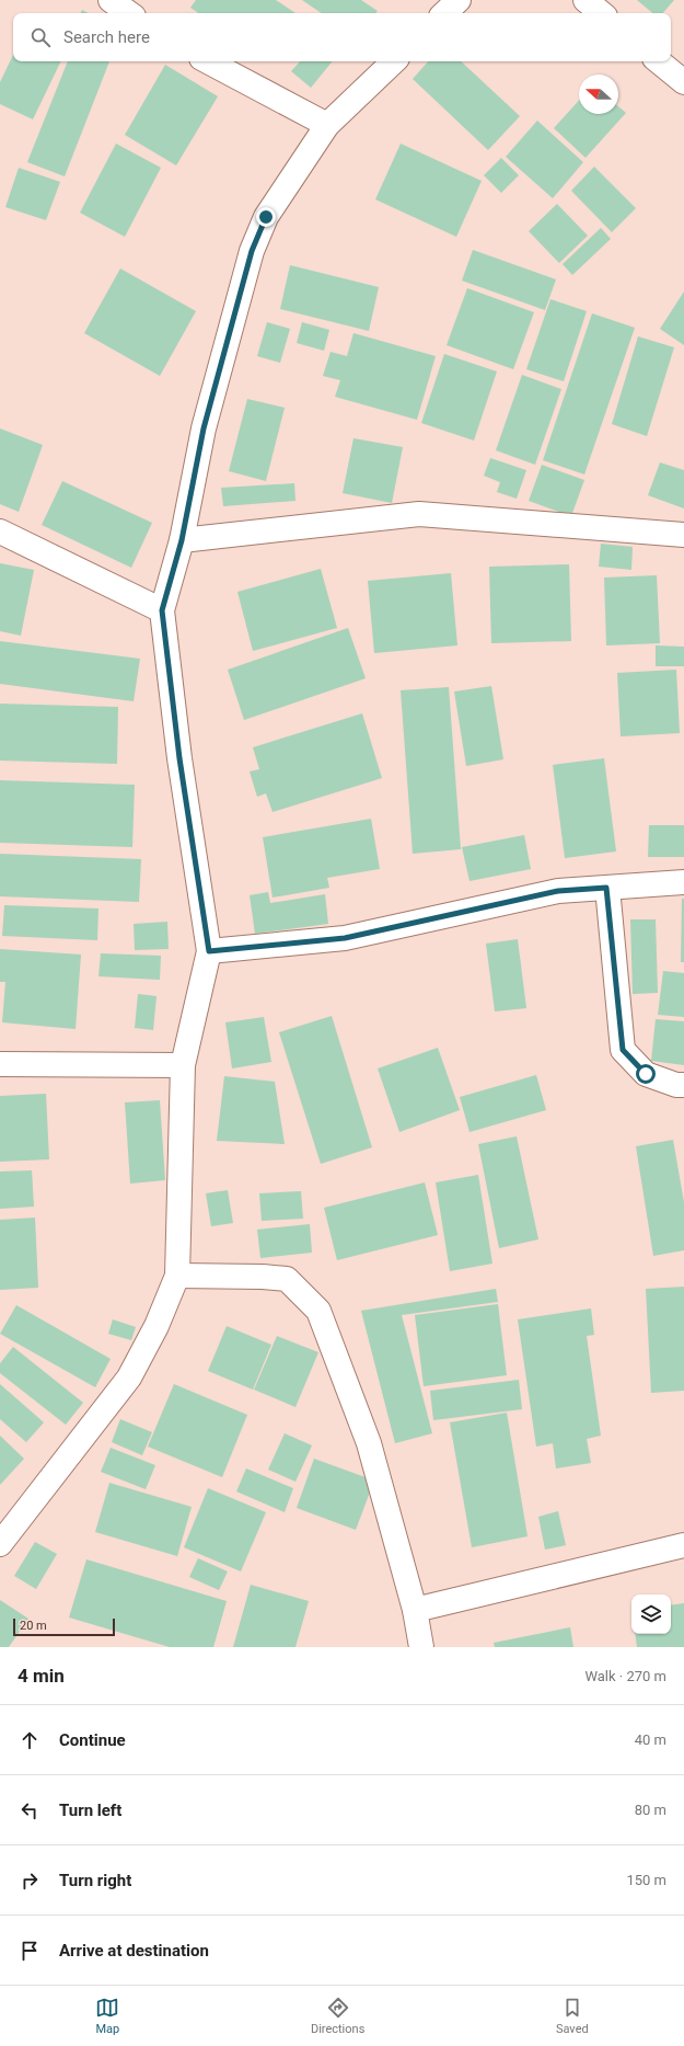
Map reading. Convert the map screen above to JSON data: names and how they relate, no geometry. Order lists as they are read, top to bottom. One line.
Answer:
{"scale_bar":"20 m","north":"left","page":{"search":"Search here","scale":"20 m","heading":["4 min","Walk · 270 m"],"list":[["Continue","40 m"],["Turn left","80 m"],["Turn right","150 m"],"Arrive at destination"],"nav":["Map","Directions","Saved"]}}
